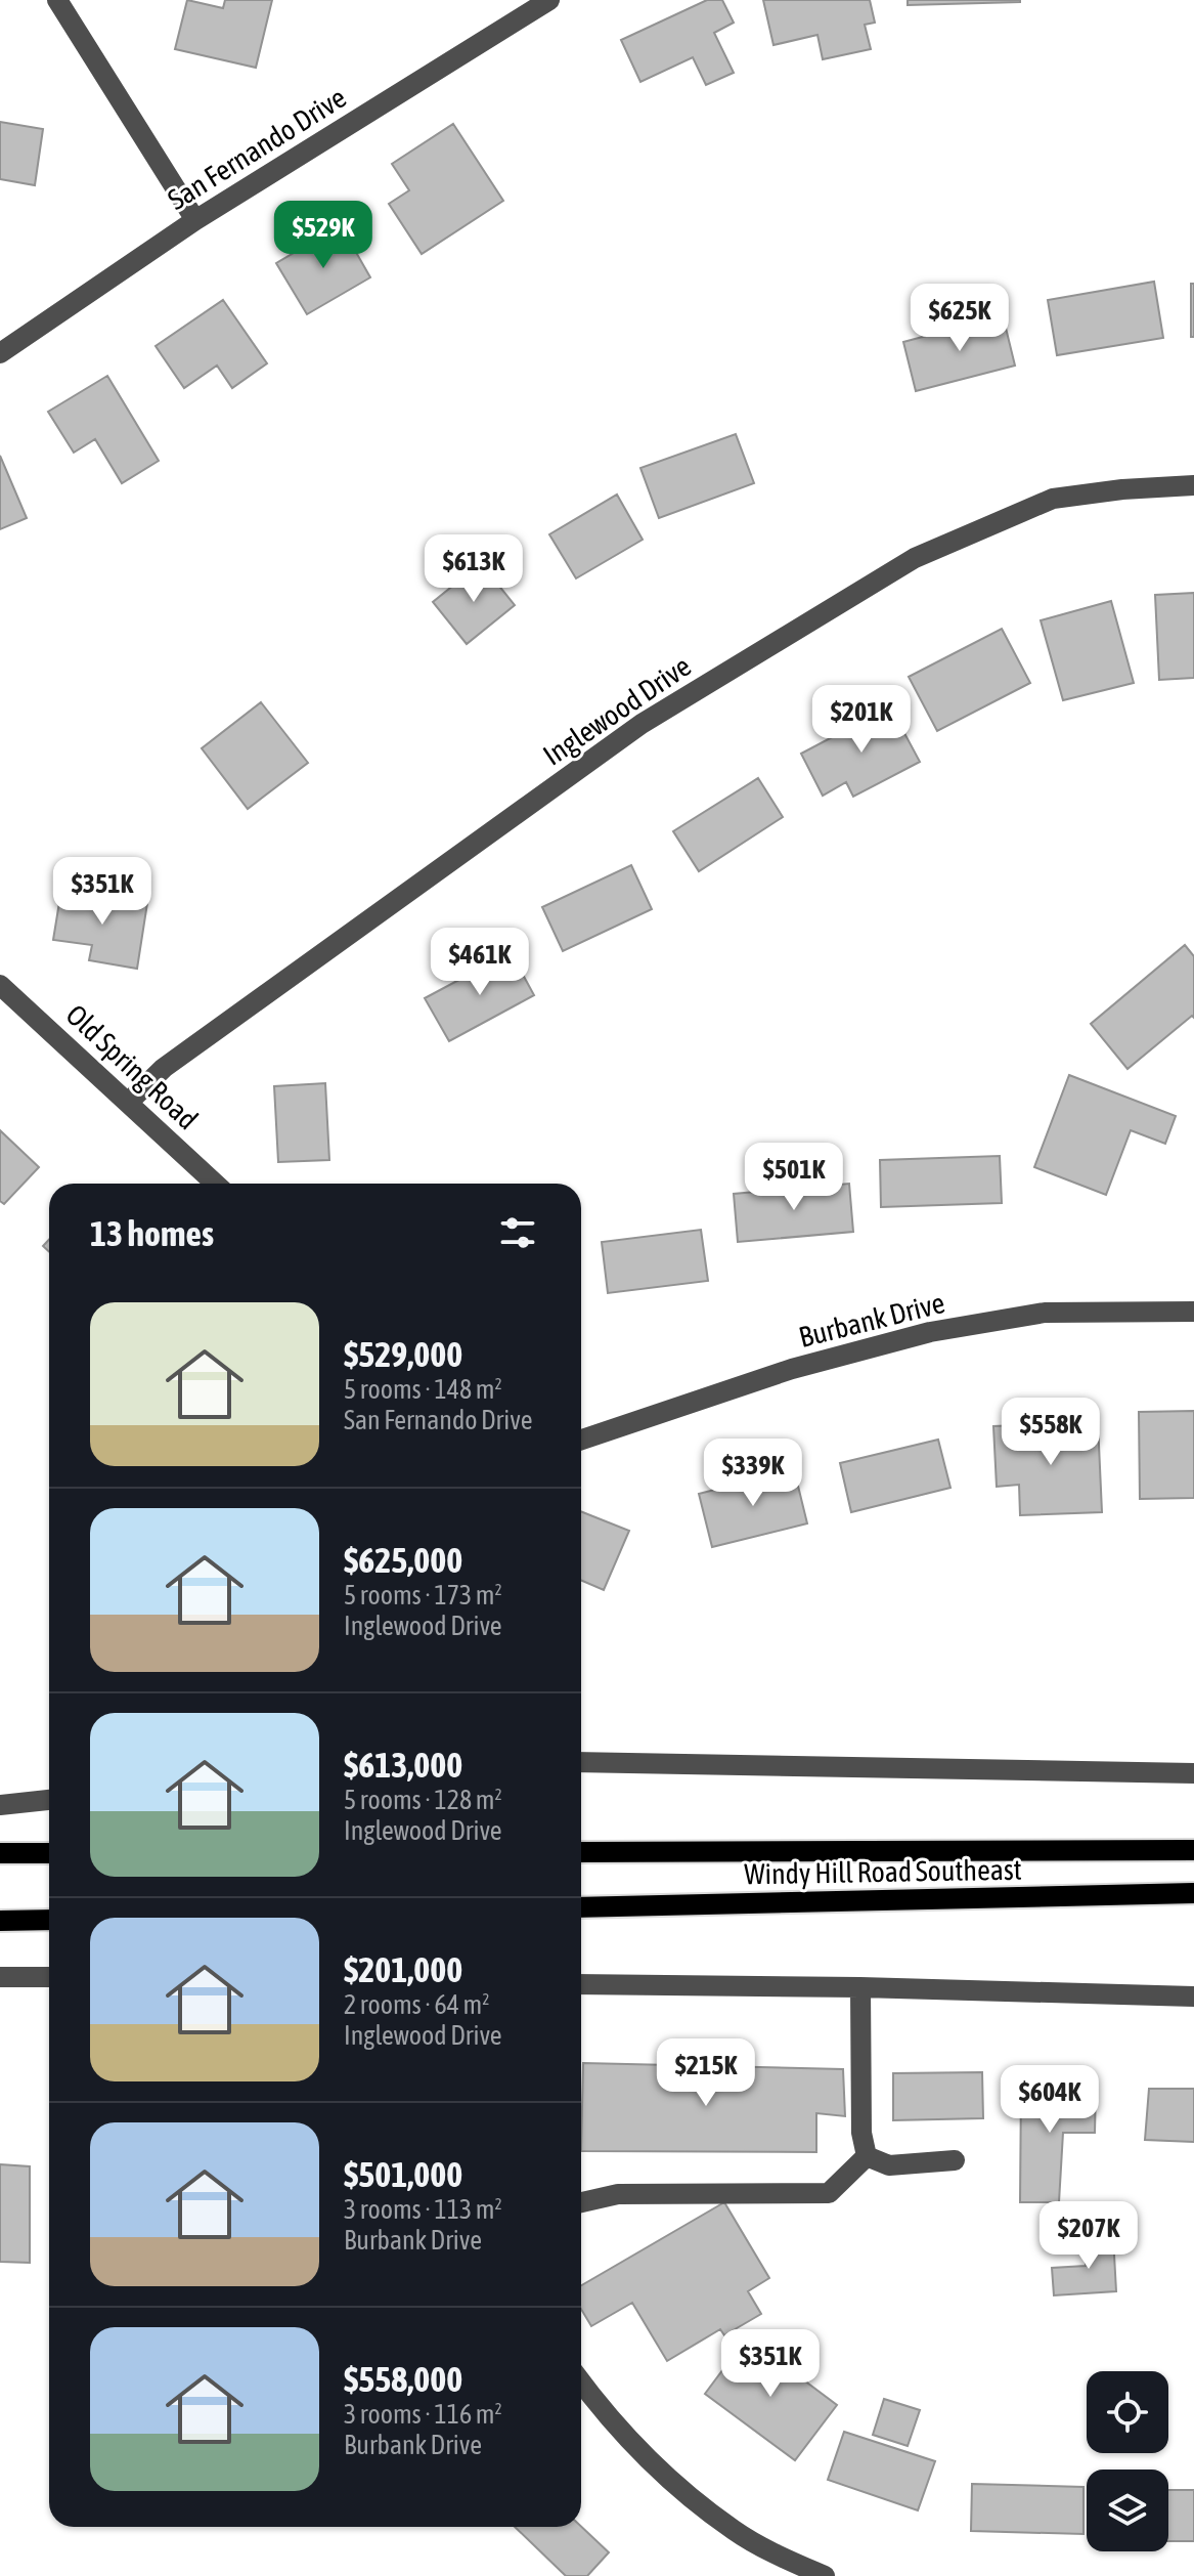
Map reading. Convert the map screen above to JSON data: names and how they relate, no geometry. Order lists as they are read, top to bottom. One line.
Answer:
{"streets":{"main road":["Windy Hill Road Southeast"],"street":["San Fernando Drive","Inglewood Drive","Old Spring Road","Burbank Drive"]},"crossings":[["Inglewood Drive","Old Spring Road"]],"page":{"price":["$529K","$625K","$613K","$201K","$351K","$461K","$501K","$558K","$339K","$215K","$604K","$207K","$351K"],"heading":"13 homes","list":[{"name":"$529,000","note":"5 rooms · 148 m² · San Fernando Drive"},{"name":"$625,000","note":"5 rooms · 173 m² · Inglewood Drive"},{"name":"$613,000","note":"5 rooms · 128 m² · Inglewood Drive"},{"name":"$201,000","note":"2 rooms · 64 m² · Inglewood Drive"},{"name":"$501,000","note":"3 rooms · 113 m² · Burbank Drive"},{"name":"$558,000","note":"3 rooms · 116 m² · Burbank Drive"}]}}
